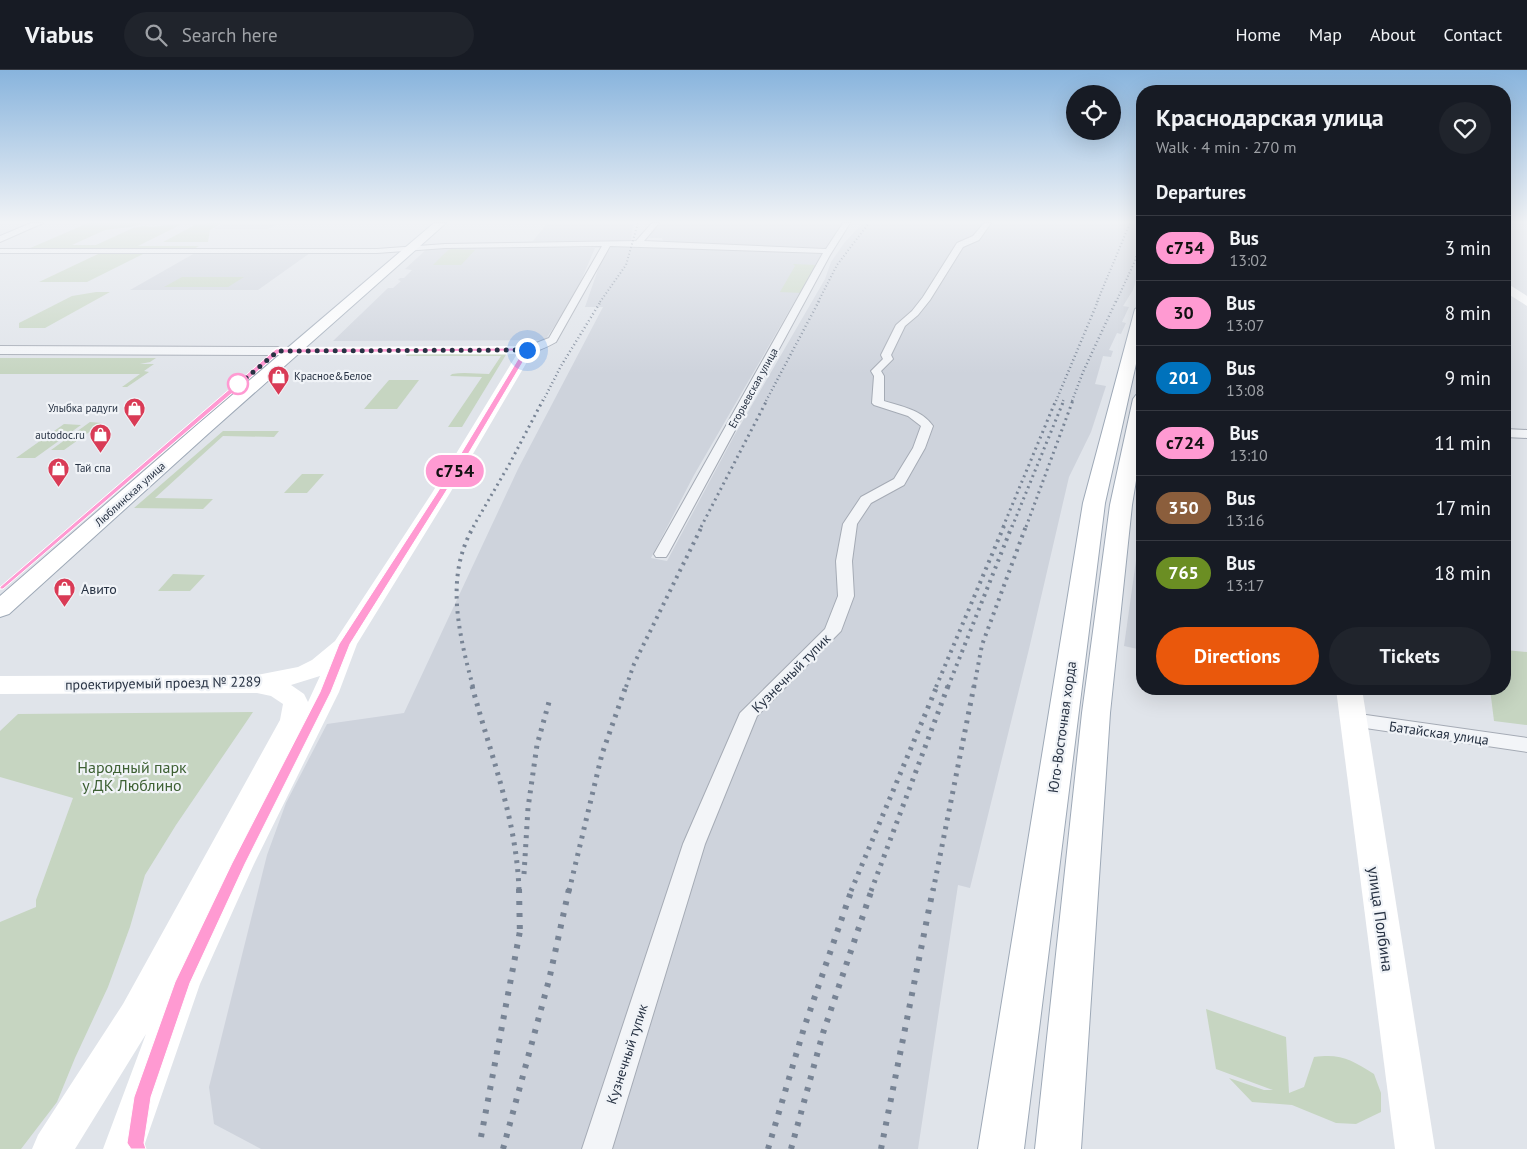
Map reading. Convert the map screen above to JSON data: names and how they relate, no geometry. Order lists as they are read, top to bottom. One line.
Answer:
{"streets":{"main road":["Люблинская улица","проектируемый проезд № 2289","Юго-Восточная хорда","улица Полбина"],"street":["Егорьевская улица","Кузнечный тупик","Батайская улица"]},"crossings":[["Батайская улица","улица Полбина"]],"parks":["Народный парк у ДК Люблино"],"places":{"shop":["Красное&Белое","Улыбка радуги","autodoc.ru","Тай спа","Авито"]},"lines":["bus line с754"],"page":{"header":"Viabus","search":"Search here","nav":["Home","Map","About","Contact"],"on_map":"с754","heading":[["Краснодарская улица","Walk · 4 min · 270 m"],"Departures"],"list":[{"mark":"с754","name":"Bus","note":"13:02","value":"3 min"},{"mark":"30","name":"Bus","note":"13:07","value":"8 min"},{"mark":"201","name":"Bus","note":"13:08","value":"9 min"},{"mark":"с724","name":"Bus","note":"13:10","value":"11 min"},{"mark":"350","name":"Bus","note":"13:16","value":"17 min"},{"mark":"765","name":"Bus","note":"13:17","value":"18 min"}],"buttons":["Directions","Tickets"]}}
